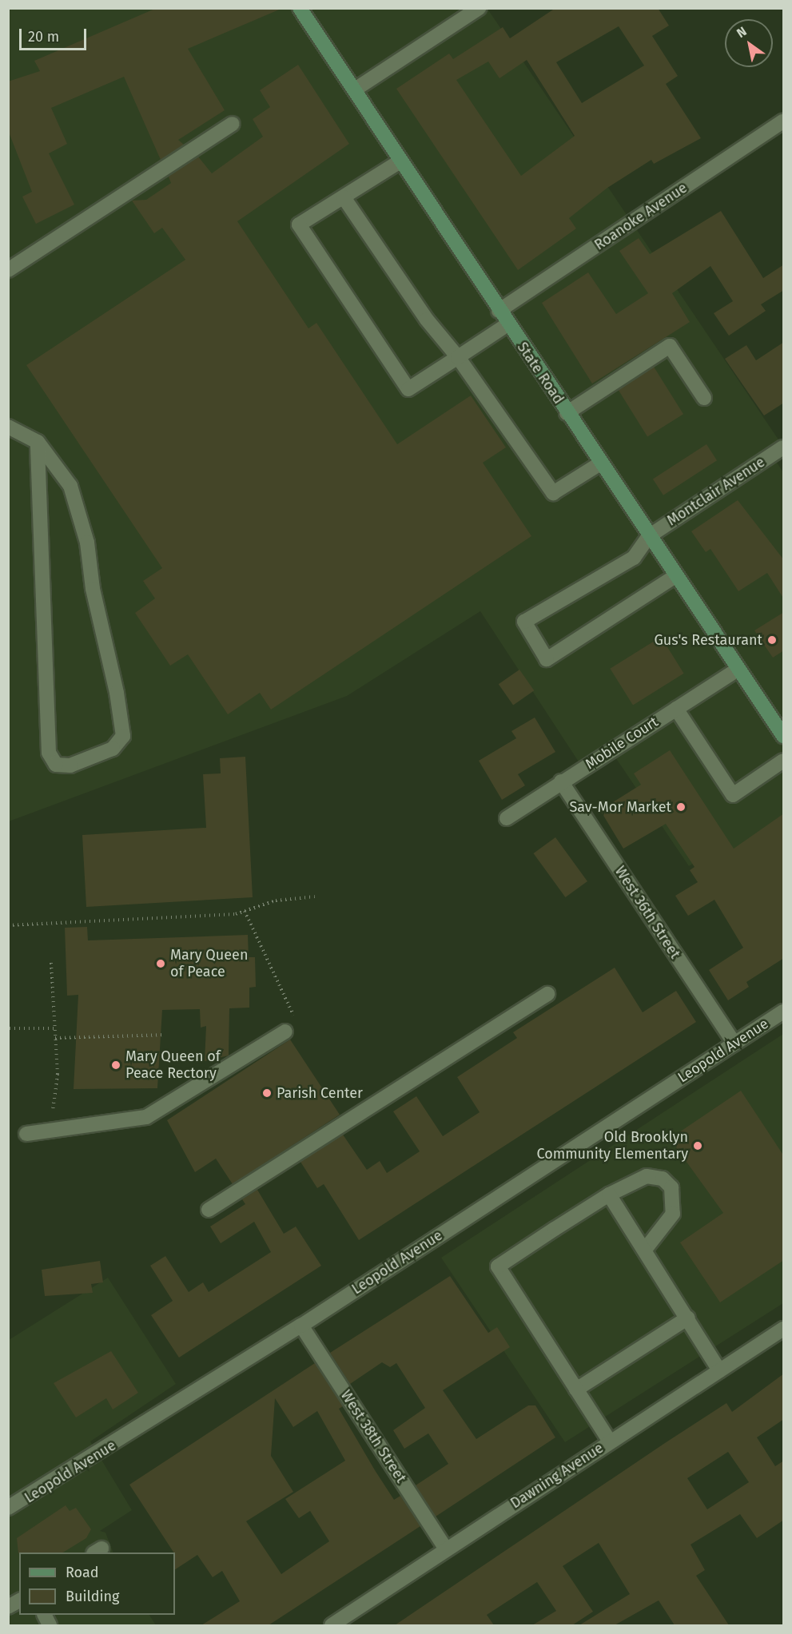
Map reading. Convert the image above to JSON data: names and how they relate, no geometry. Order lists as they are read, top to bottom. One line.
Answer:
{"streets":{"main road":["State Road"],"street":["Roanoke Avenue","Montclair Avenue","Mobile Court","West 36th Street","Leopold Avenue","West 38th Street","Dawning Avenue"]},"crossings":[["Roanoke Avenue","State Road"],["State Road","Montclair Avenue"],["State Road","Mobile Court"],["Mobile Court","West 36th Street"],["West 36th Street","Leopold Avenue"],["Leopold Avenue","West 38th Street"],["West 38th Street","Dawning Avenue"]],"places":["Gus's Restaurant","Sav-Mor Market","Mary Queen of Peace","Mary Queen of Peace Rectory","Parish Center","Old Brooklyn Community Elementary"],"legend":["Road","Building"],"scale_bar":"20 m","north":"top left"}
